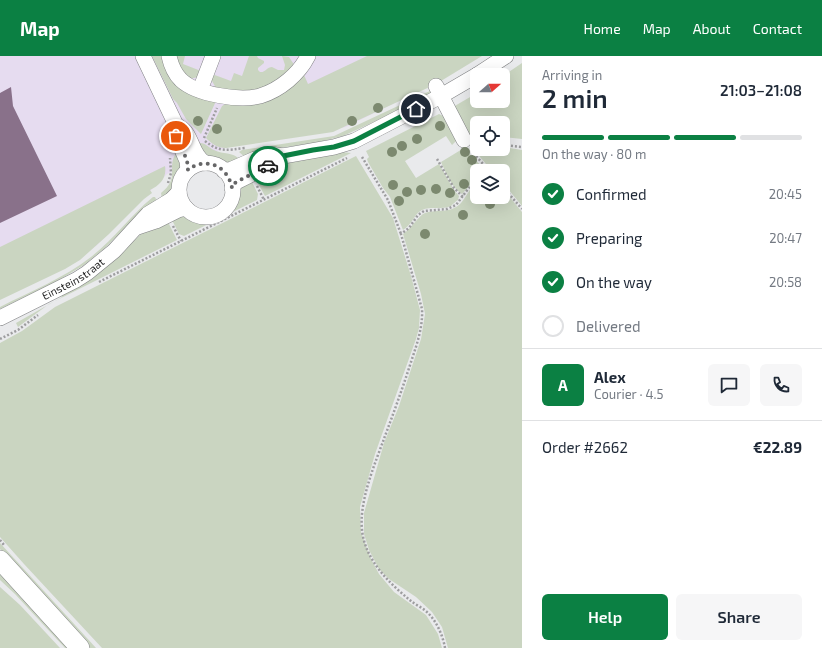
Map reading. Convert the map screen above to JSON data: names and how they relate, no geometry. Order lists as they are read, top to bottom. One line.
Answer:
{"streets":{"street":["Einsteinstraat"]},"north":"right","page":{"header":"Map","nav":["Home","Map","About","Contact"],"heading":["2 min","Arriving in","21:03–21:08"],"panel":["Alex","Courier · 4.5","Order #2662","€22.89"],"bar":"On the way · 80 m","list":[["Confirmed","20:45"],["Preparing","20:47"],["On the way","20:58"],"Delivered"],"round":"A","buttons":["Help","Share"]}}
